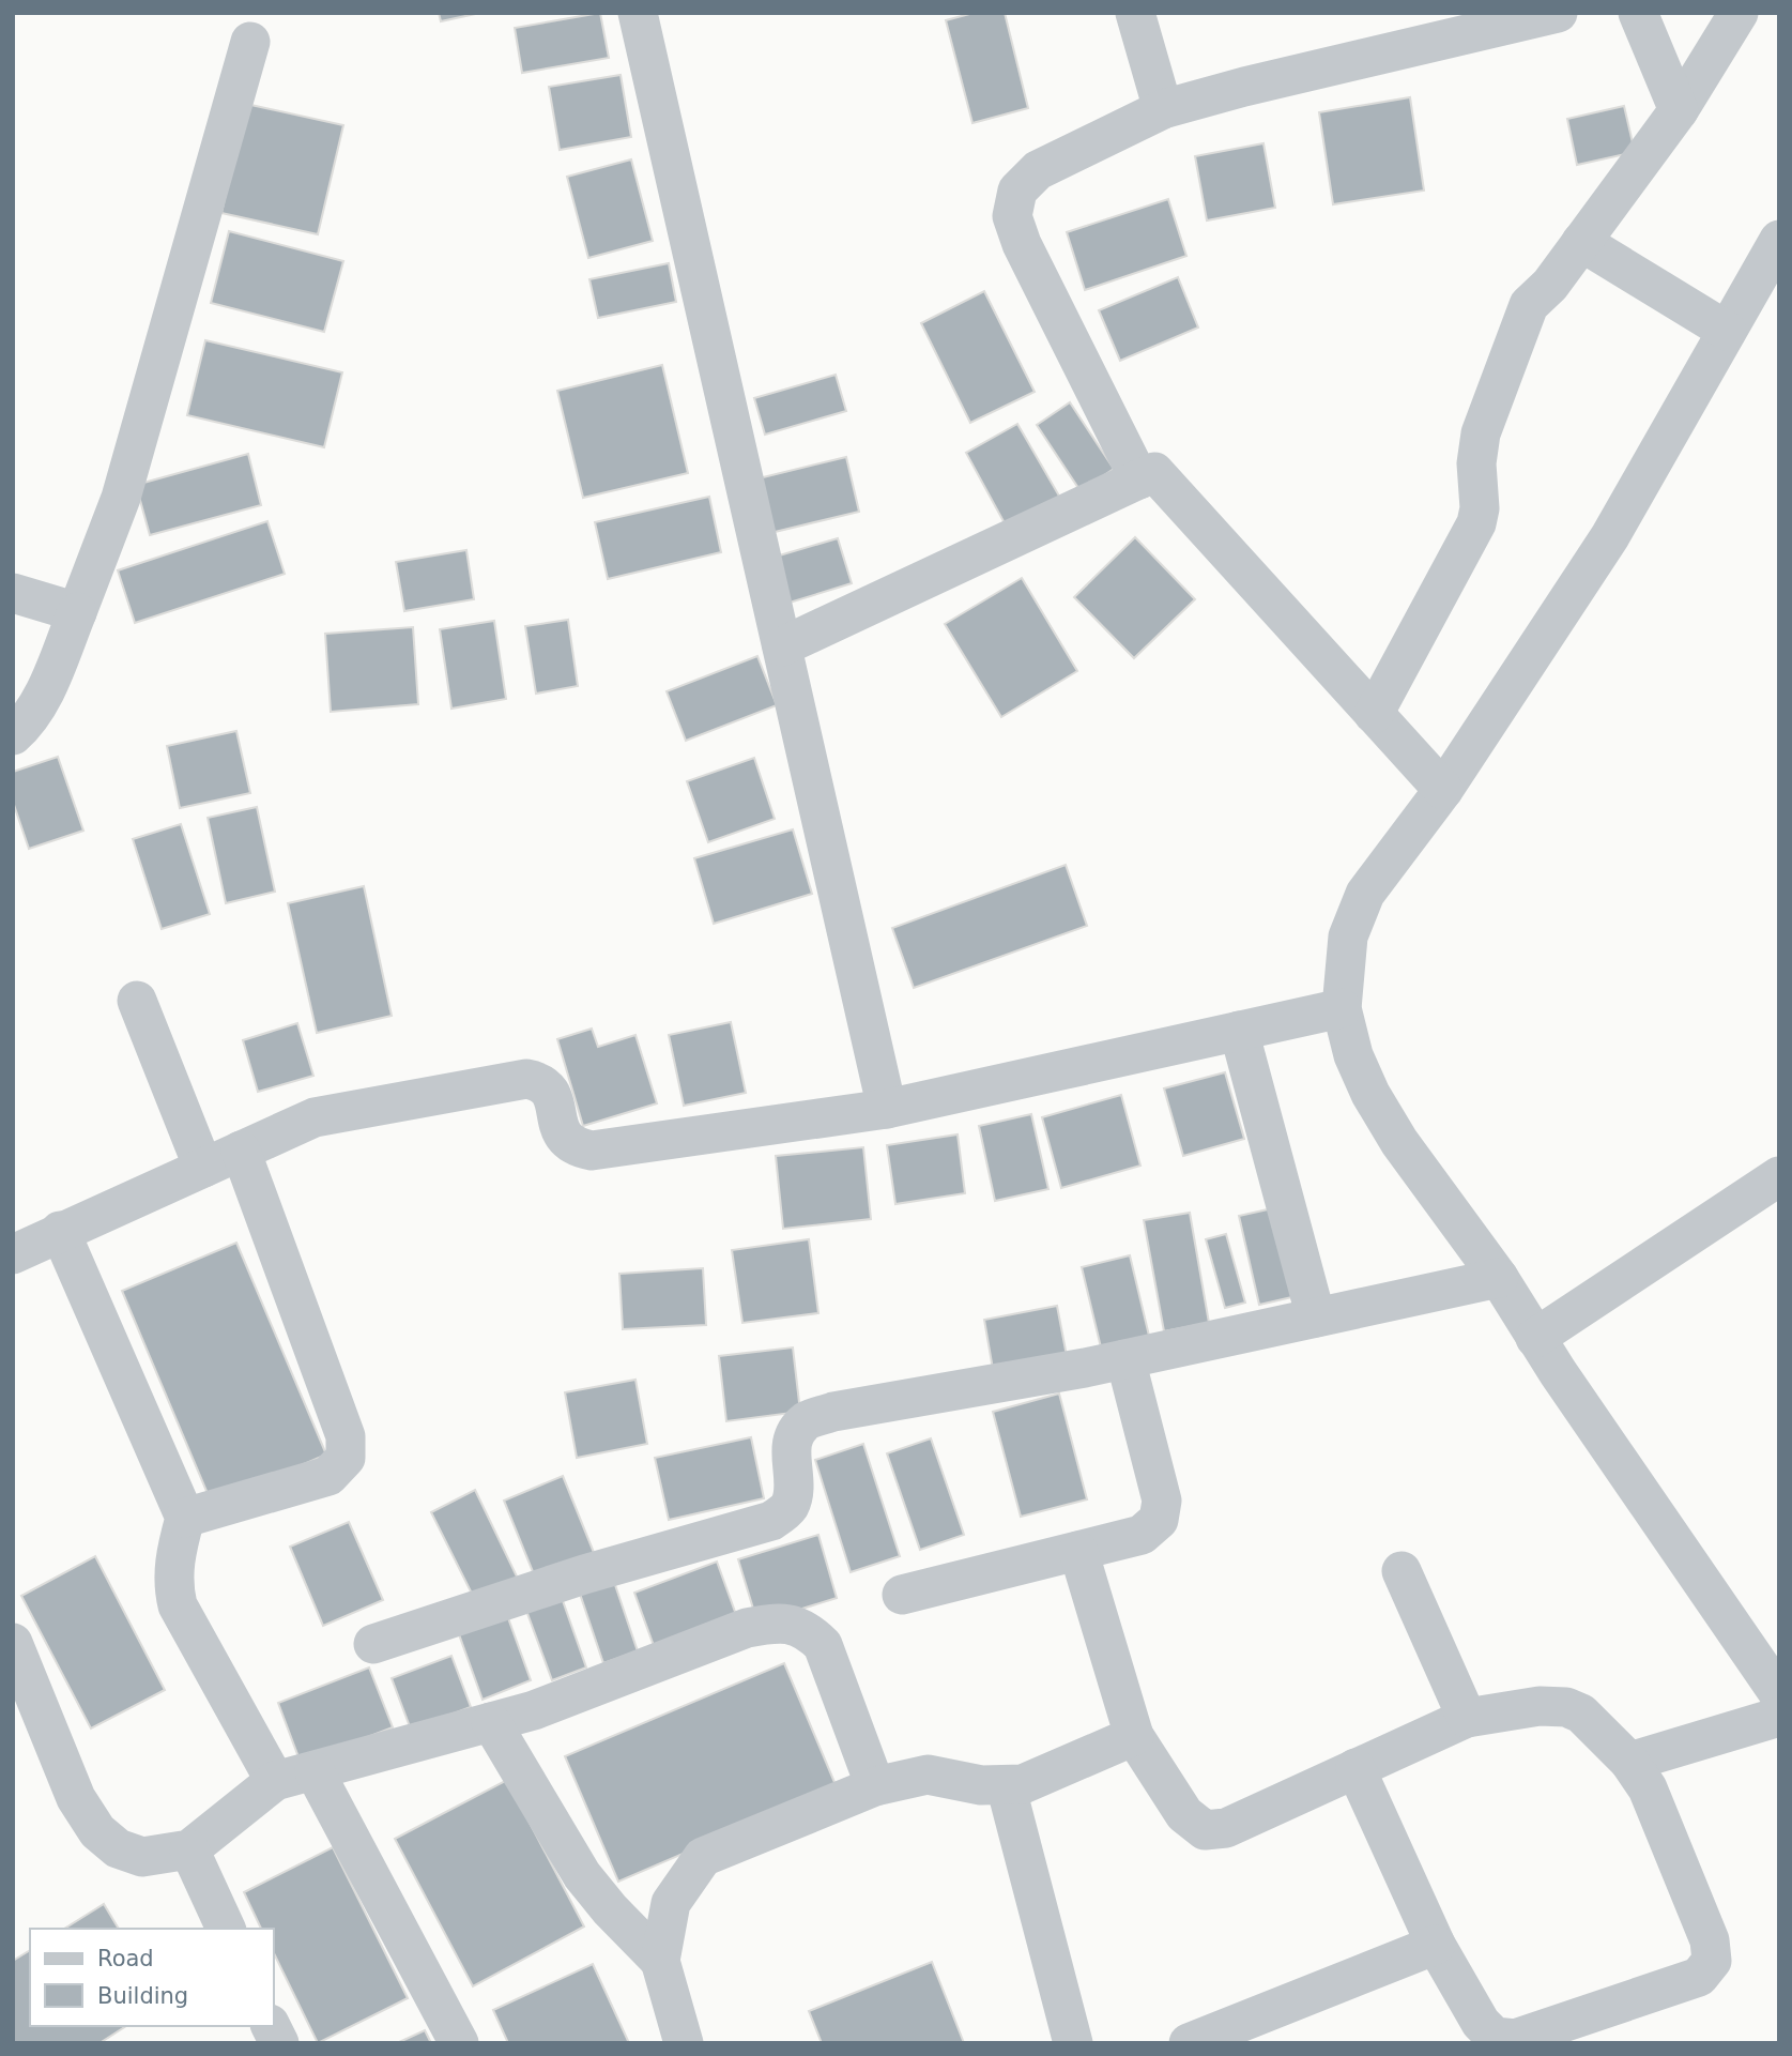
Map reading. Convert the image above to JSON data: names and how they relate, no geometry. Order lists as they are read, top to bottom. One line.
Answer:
{"legend":["Road","Building"]}
